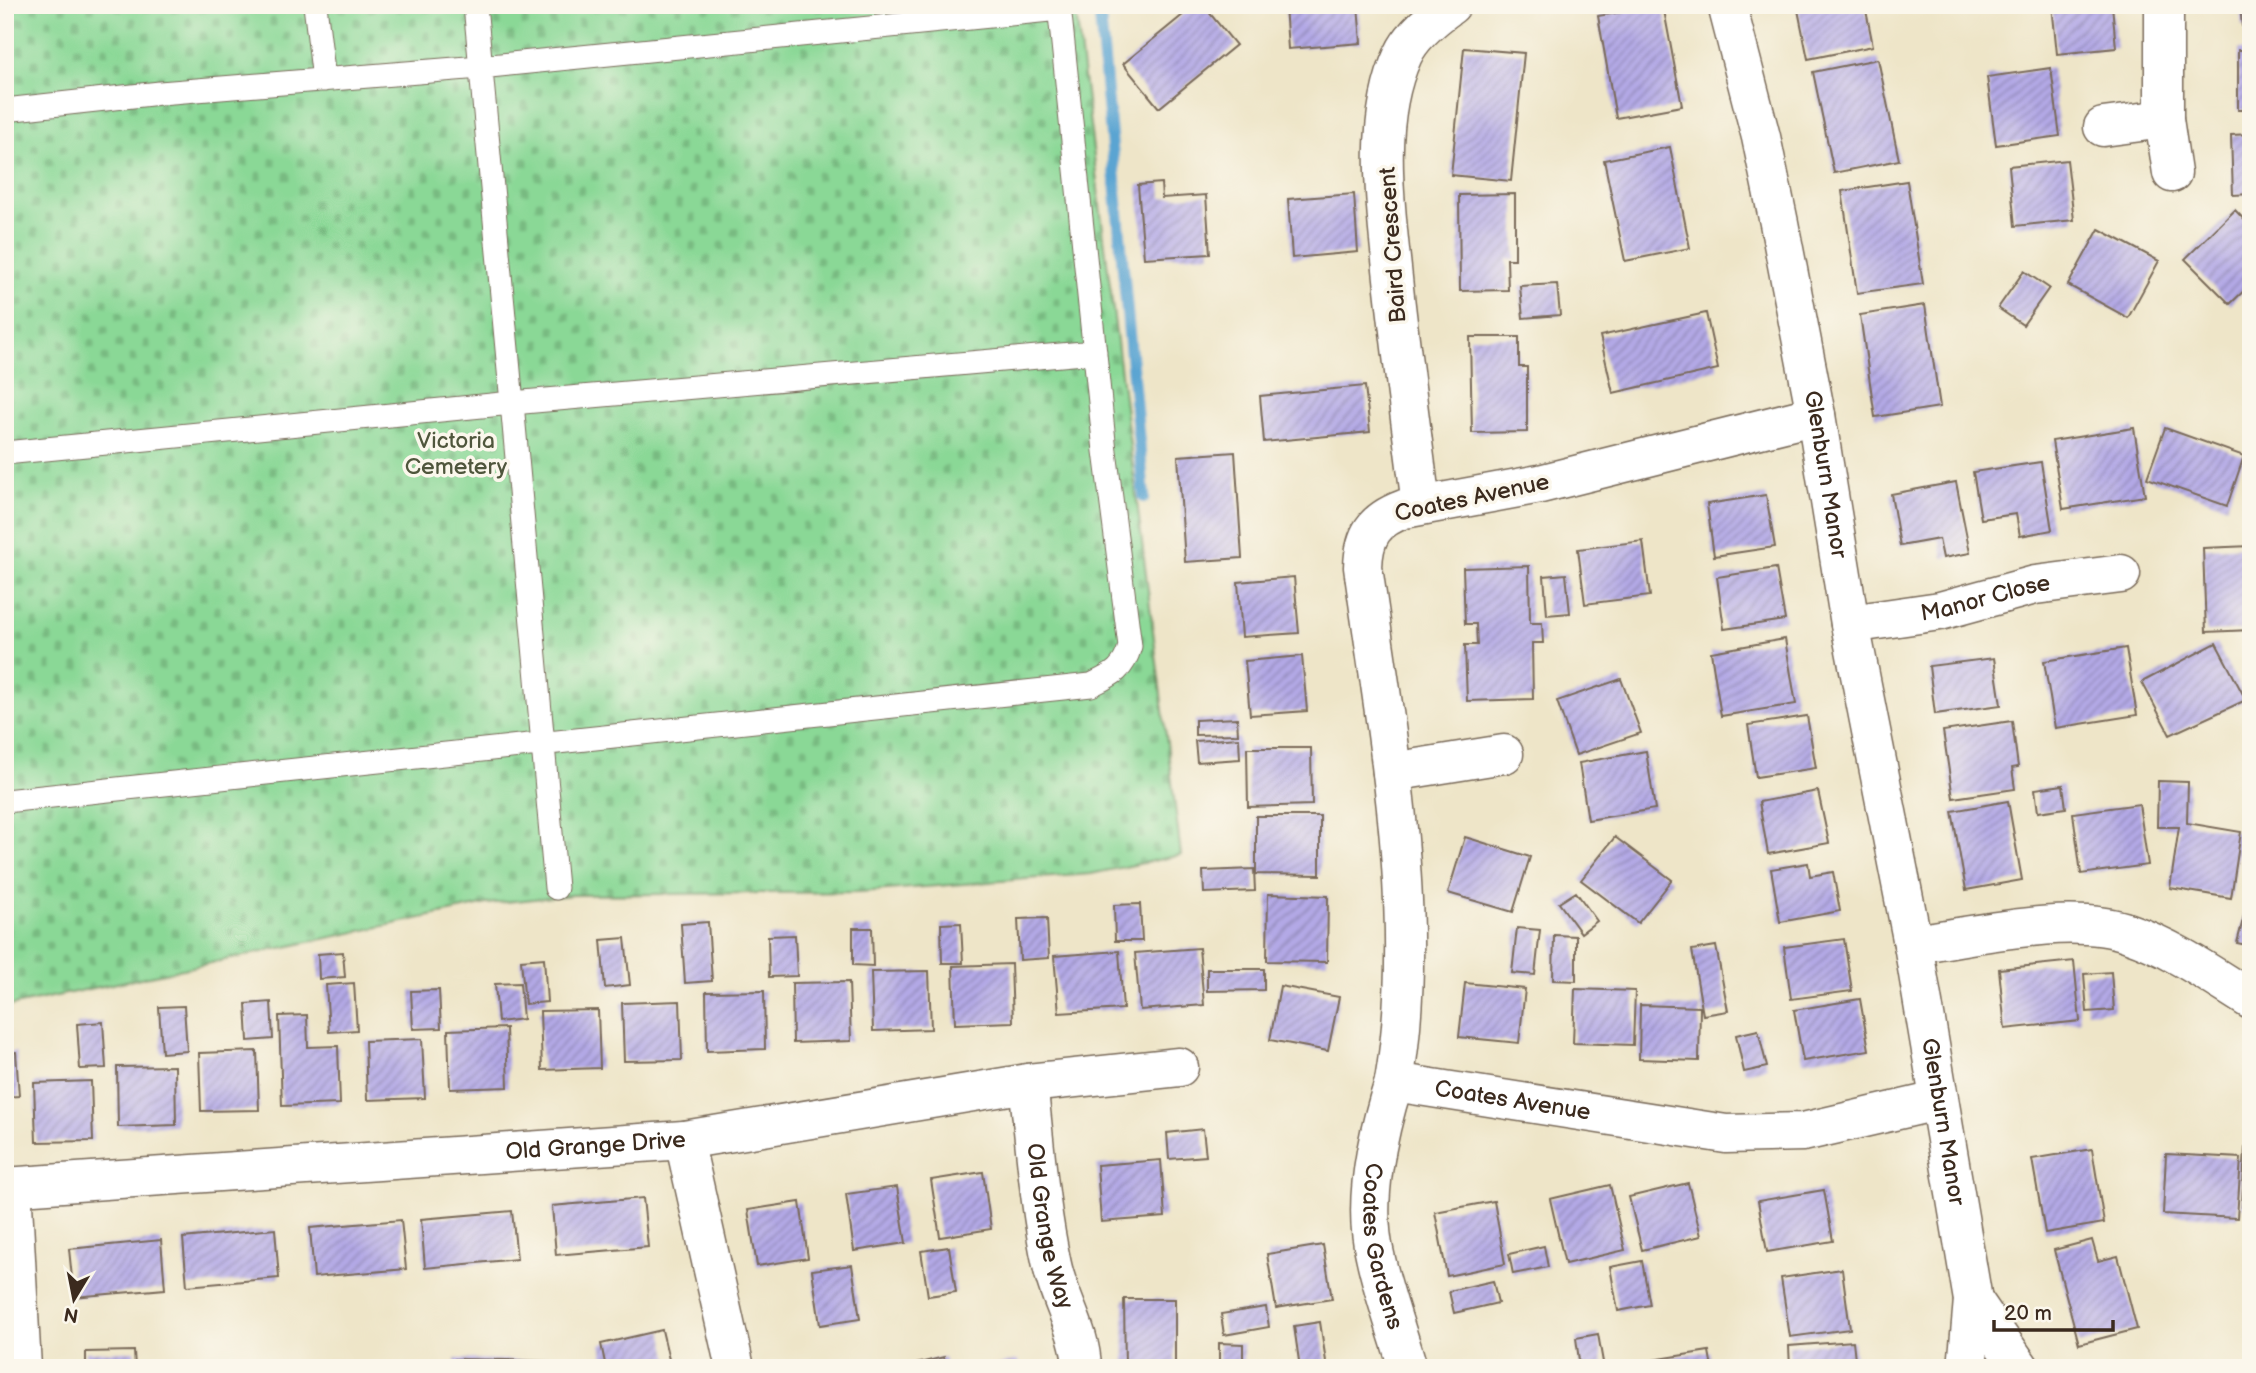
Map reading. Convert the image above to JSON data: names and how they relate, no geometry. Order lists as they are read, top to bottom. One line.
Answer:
{"streets":{"street":["Baird Crescent","Glenburn Manor","Coates Avenue","Manor Close","Old Grange Drive","Old Grange Way","Coates Gardens"]},"crossings":[["Baird Crescent","Coates Avenue"],["Glenburn Manor","Coates Avenue"],["Glenburn Manor","Manor Close"],["Coates Avenue","Coates Gardens"],["Old Grange Drive","Old Grange Way"]],"parks":["Victoria Cemetery"],"scale_bar":"20 m","north":"bottom"}
